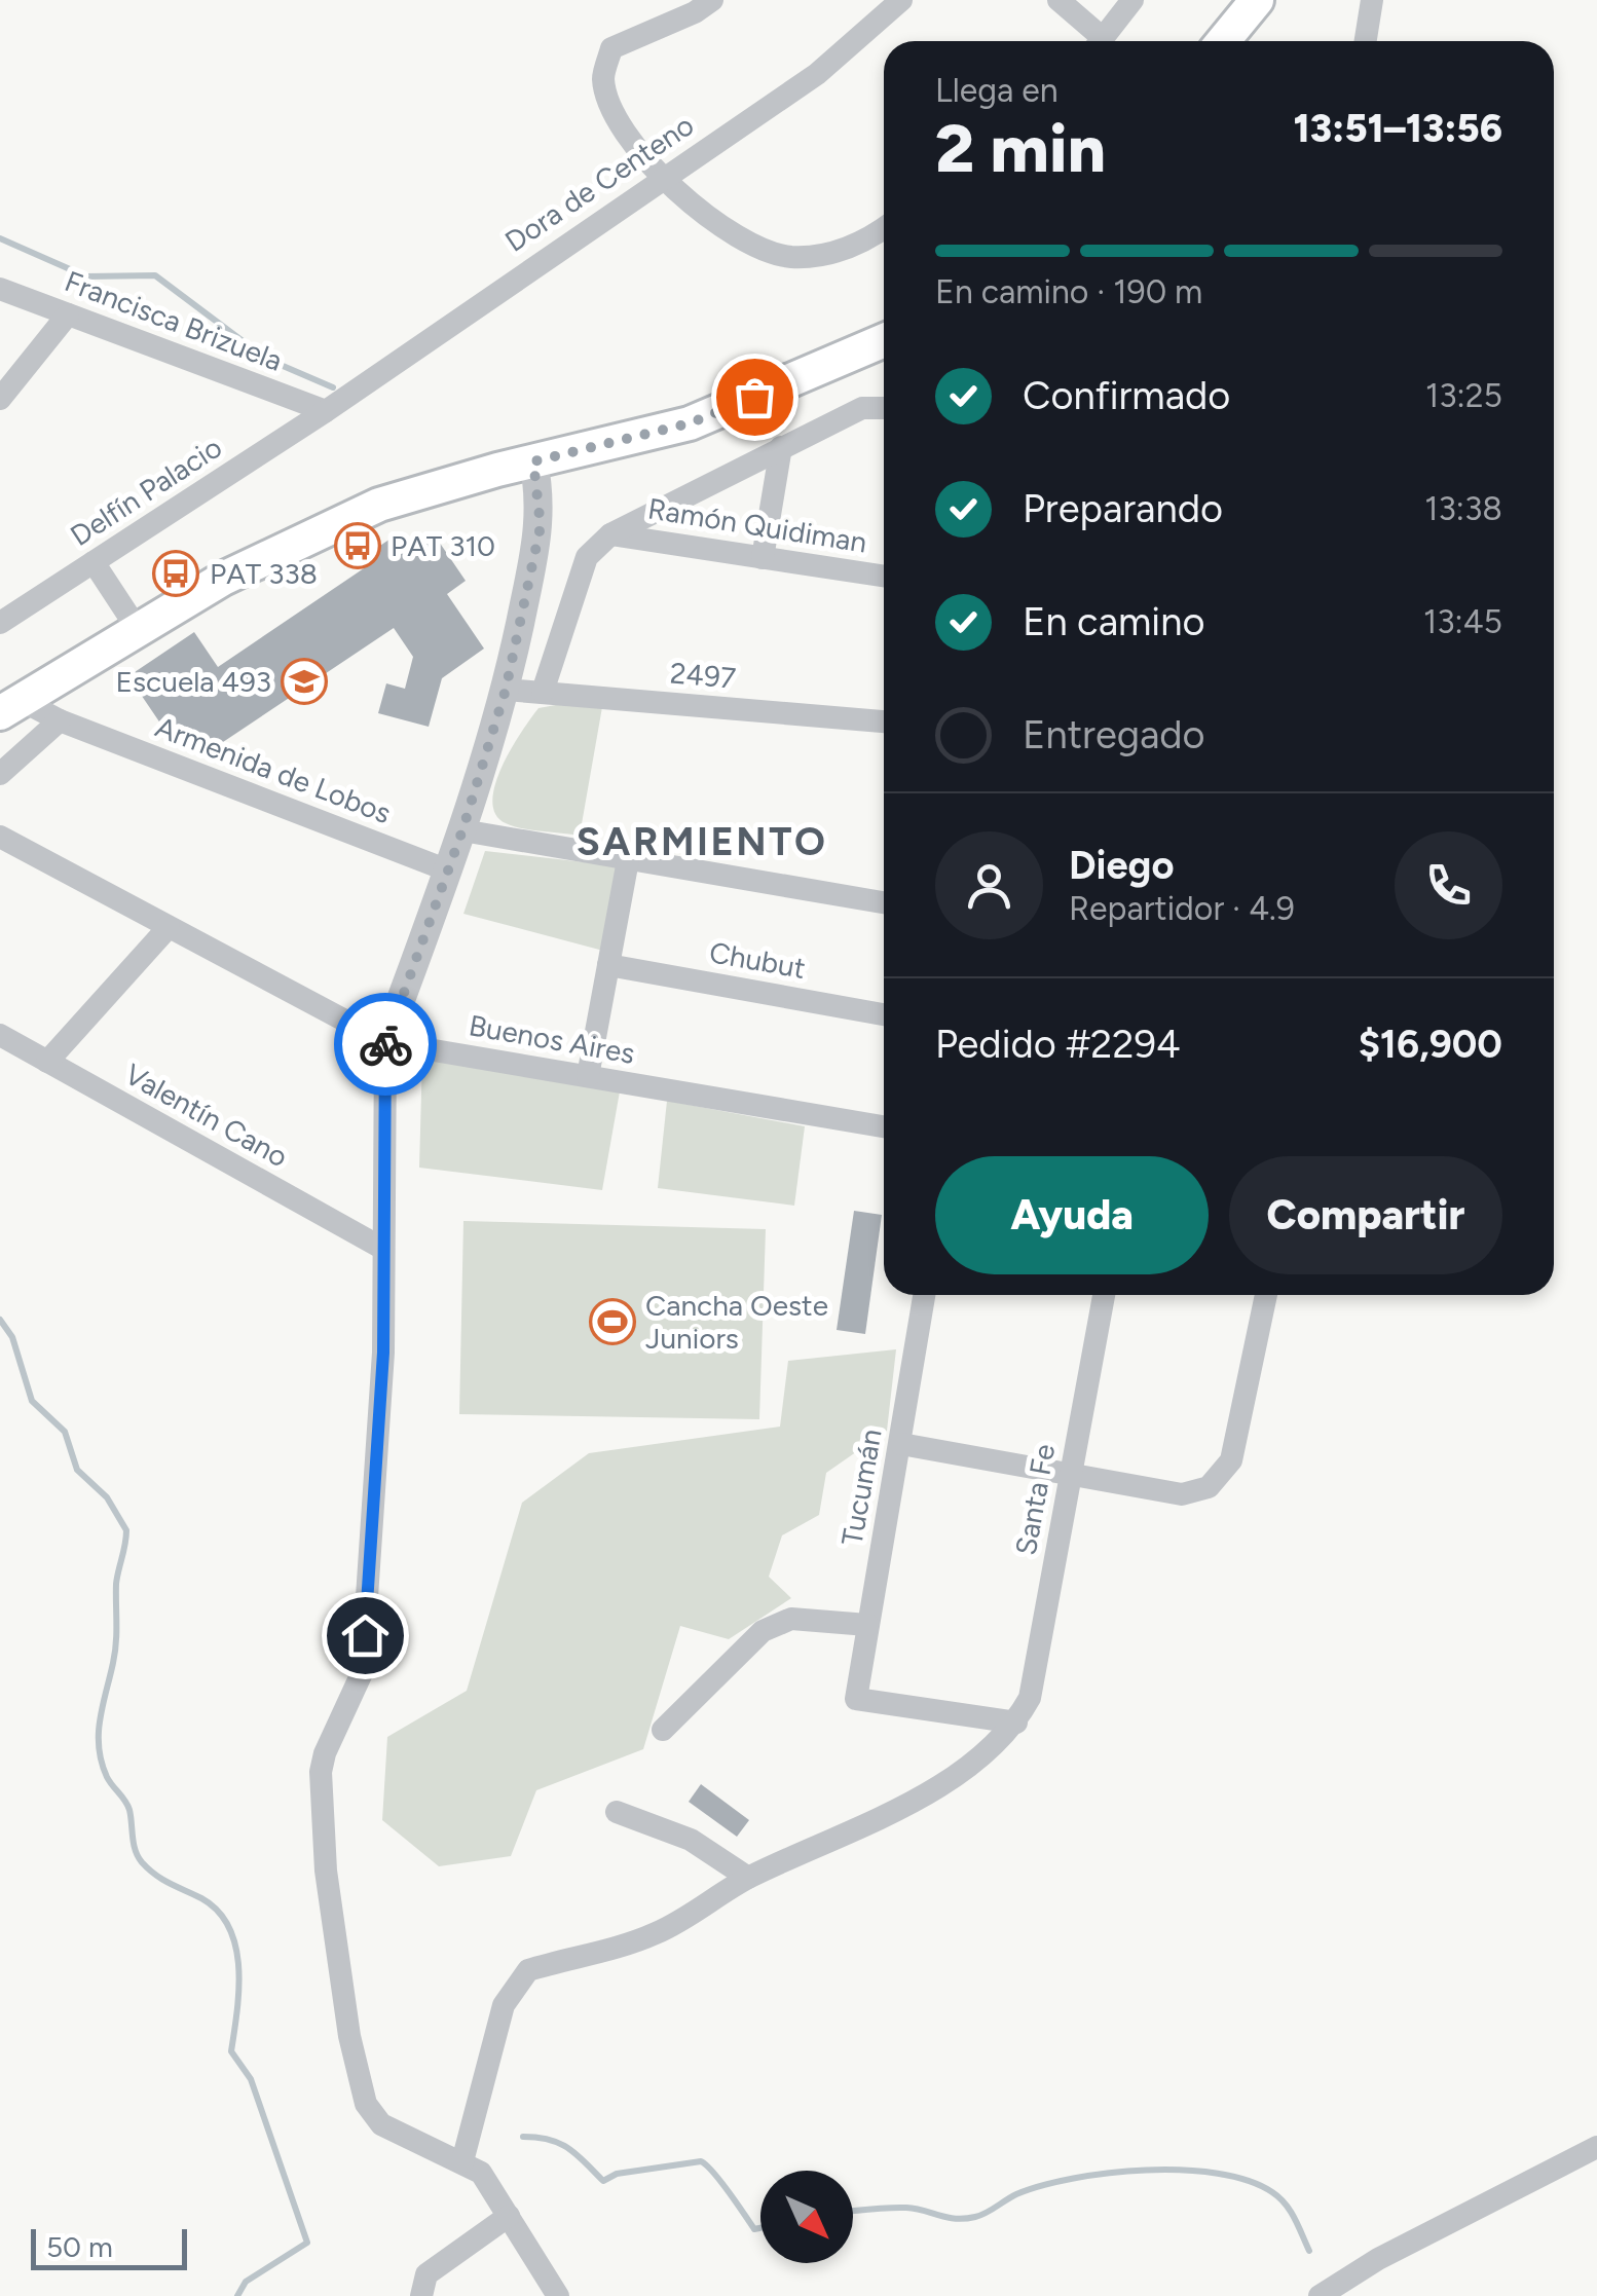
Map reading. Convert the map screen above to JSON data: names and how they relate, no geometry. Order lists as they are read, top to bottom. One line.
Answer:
{"streets":{"street":["Dora de Centeno","Francisca Brizuela","Delfín Palacio","Ramón Quidiman","2497","Armenida de Lobos","Chubut","Buenos Aires","Valentín Cano","Tucumán","Santa Fe"]},"crossings":[["Dora de Centeno","Francisca Brizuela"],["Dora de Centeno","Delfín Palacio"],["Francisca Brizuela","Delfín Palacio"],["Tucumán","Santa Fe"]],"districts":["SARMIENTO"],"places":{"bus stop":["PAT 310","PAT 338"],"school or university":["Escuela 493"],"sports":["Cancha Oeste Juniors"]},"scale_bar":"50 m","north":"bottom right","page":{"heading":["2 min","Llega en","13:51–13:56"],"panel":["Diego","Repartidor · 4.9","Pedido #2294","$16,900"],"bar":"En camino · 190 m","list":[["Confirmado","13:25"],["Preparando","13:38"],["En camino","13:45"],"Entregado"],"buttons":["Ayuda","Compartir"],"scale":"50 m"}}
